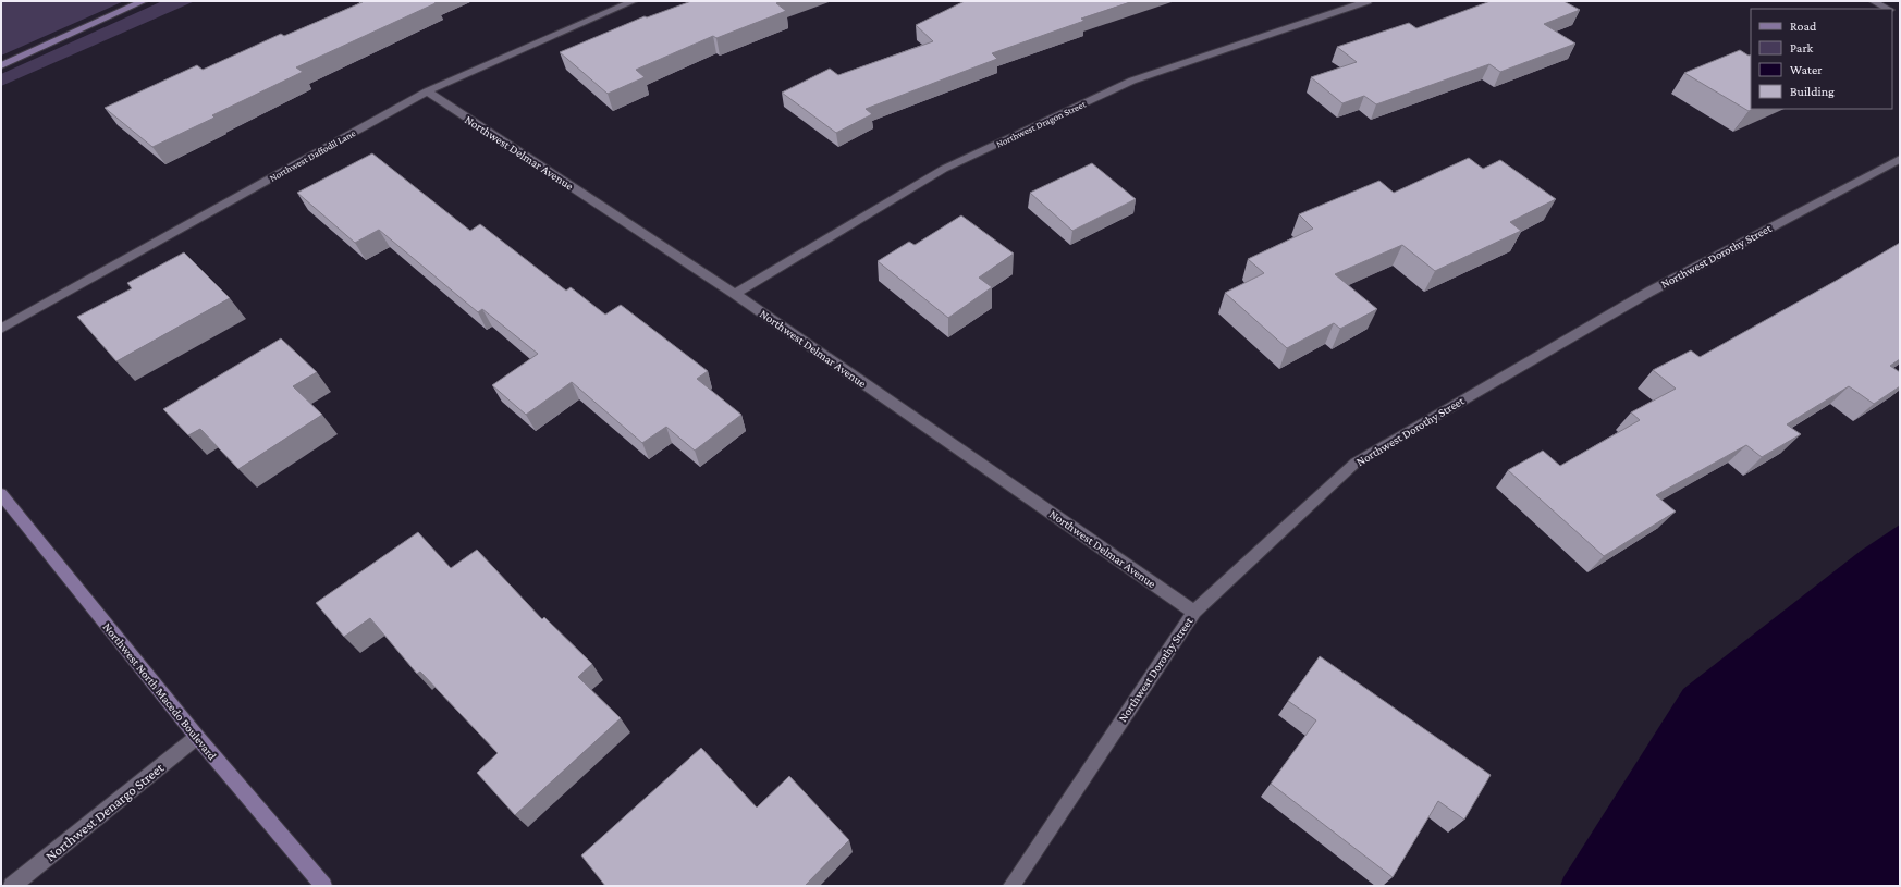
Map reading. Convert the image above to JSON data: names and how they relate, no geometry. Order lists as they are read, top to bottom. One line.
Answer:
{"streets":{"street":["Northwest Dragon Street","Northwest Delmar Avenue","Northwest Daffodil Lane","Northwest Dorothy Street","Northwest North Macedo Boulevard","Northwest Denargo Street"]},"crossings":[["Northwest Dragon Street","Northwest Delmar Avenue"],["Northwest Delmar Avenue","Northwest Daffodil Lane"],["Northwest Delmar Avenue","Northwest Dorothy Street"],["Northwest North Macedo Boulevard","Northwest Denargo Street"]],"legend":["Road","Park","Water","Building"]}
